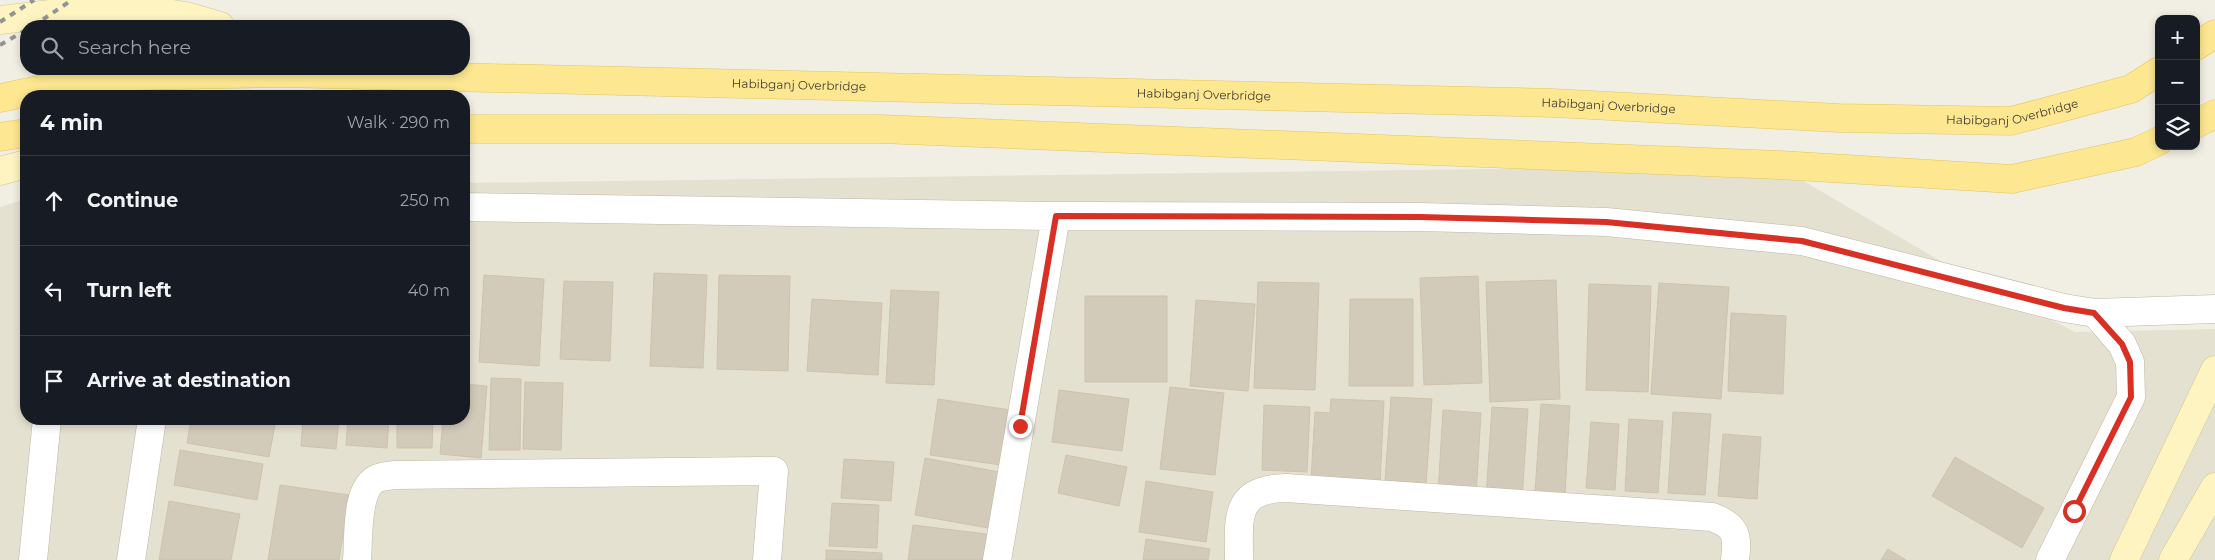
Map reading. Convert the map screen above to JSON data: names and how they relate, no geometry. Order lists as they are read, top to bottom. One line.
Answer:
{"streets":{"main road":["Habibganj Overbridge"]},"page":{"map_buttons":["+","−"],"search":"Search here","heading":["4 min","Walk · 290 m"],"list":[["Continue","250 m"],["Turn left","40 m"],"Arrive at destination"]}}
